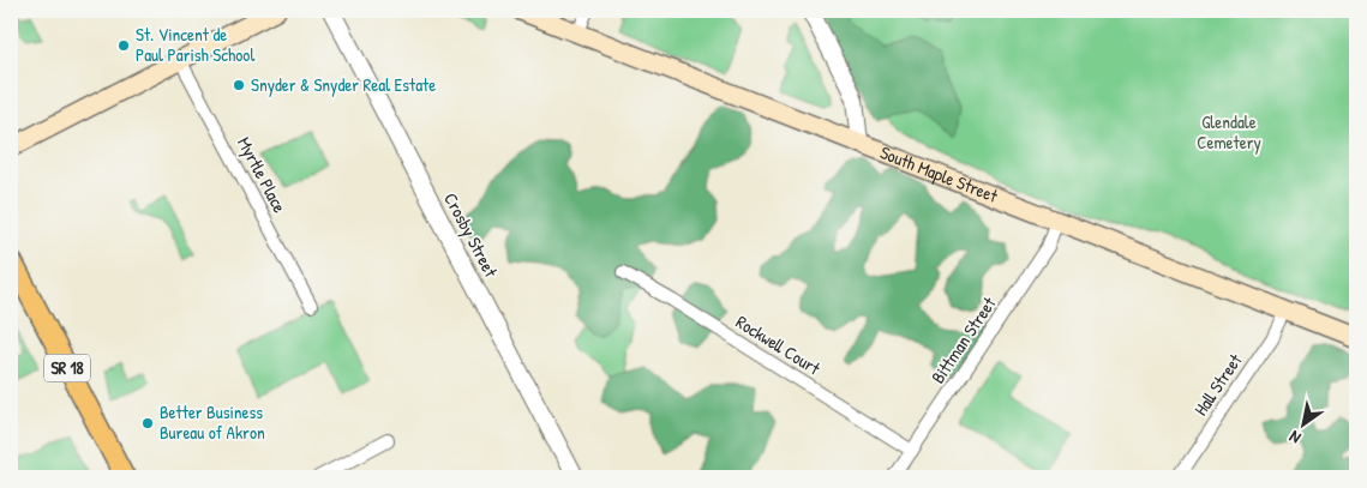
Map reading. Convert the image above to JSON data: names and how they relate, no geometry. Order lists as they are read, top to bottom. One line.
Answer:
{"streets":{"main road":["South Maple Street","SR 18"],"street":["Myrtle Place","Crosby Street","Bittman Street","Rockwell Court","Hall Street"]},"crossings":[["South Maple Street","Bittman Street"],["South Maple Street","Hall Street"],["Bittman Street","Rockwell Court"]],"parks":["Glendale Cemetery"],"places":["St. Vincent de Paul Parish School","Snyder & Snyder Real Estate","Better Business Bureau of Akron"],"north":"bottom left"}
